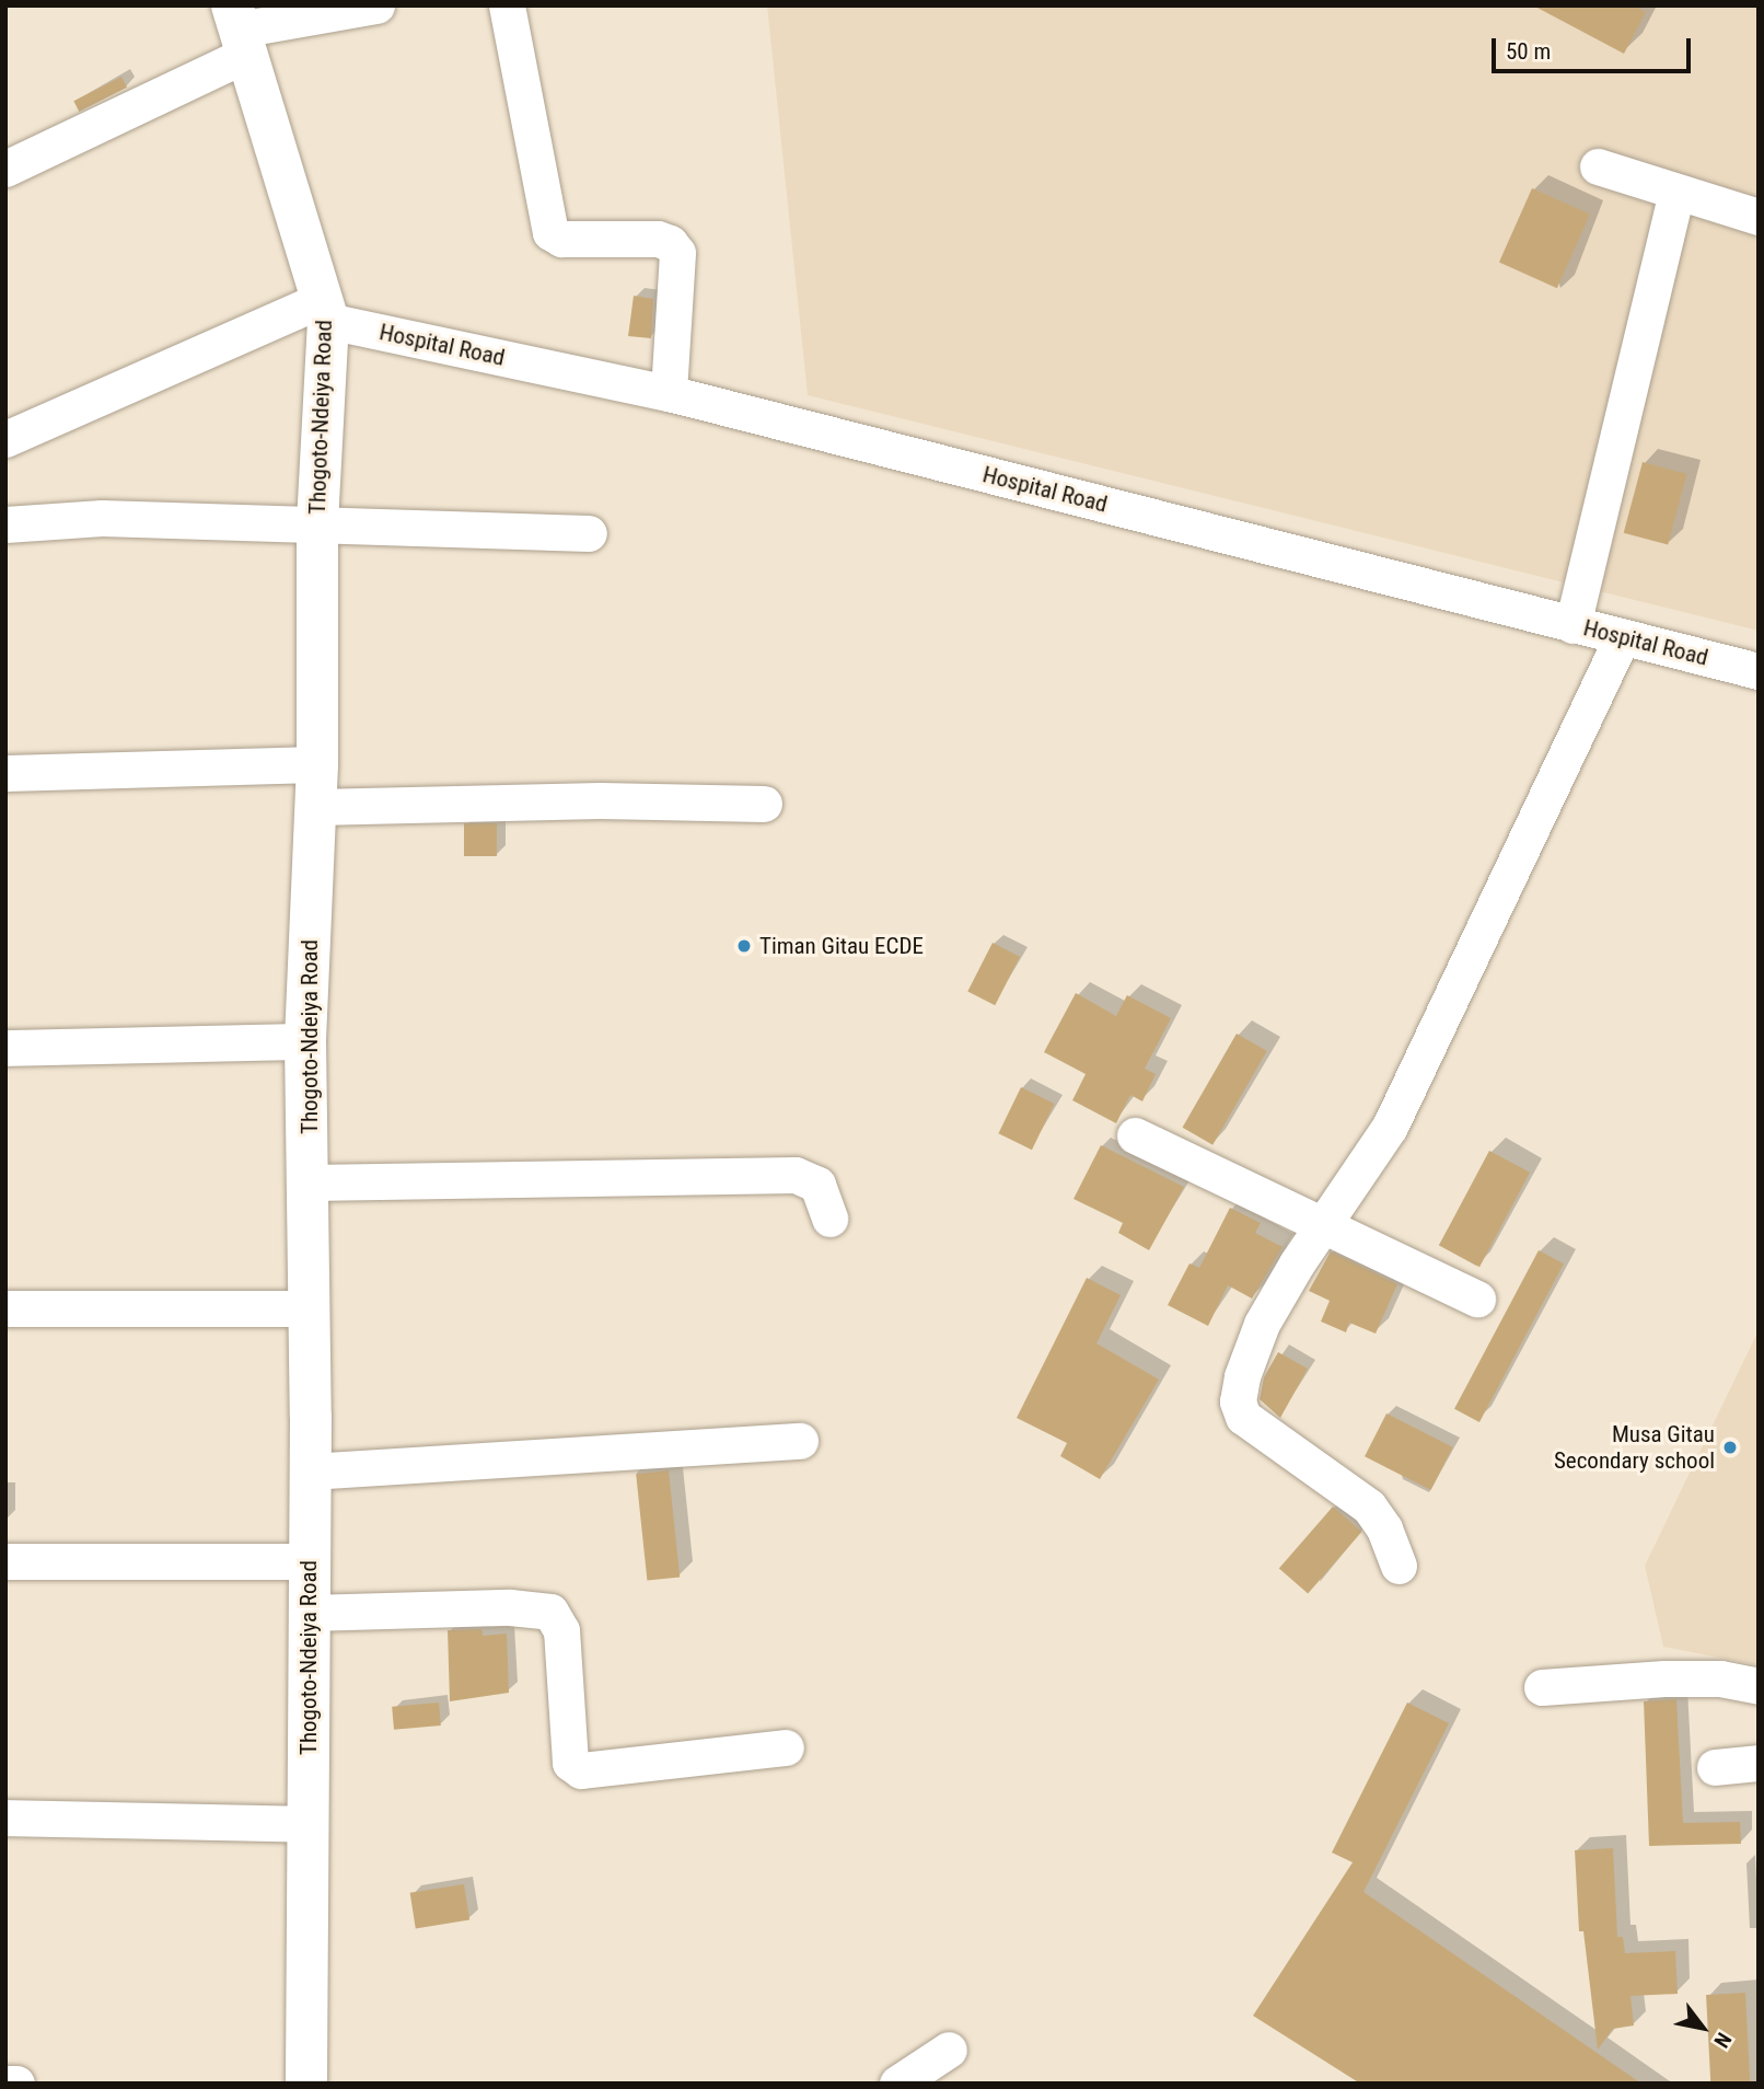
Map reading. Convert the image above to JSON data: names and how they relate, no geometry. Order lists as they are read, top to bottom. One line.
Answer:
{"streets":{"main road":["Thogoto-Ndeiya Road"],"street":["Hospital Road"]},"crossings":[["Hospital Road","Thogoto-Ndeiya Road"]],"places":["Timan Gitau ECDE","Musa Gitau Secondary school"],"scale_bar":"50 m","north":"bottom right"}
